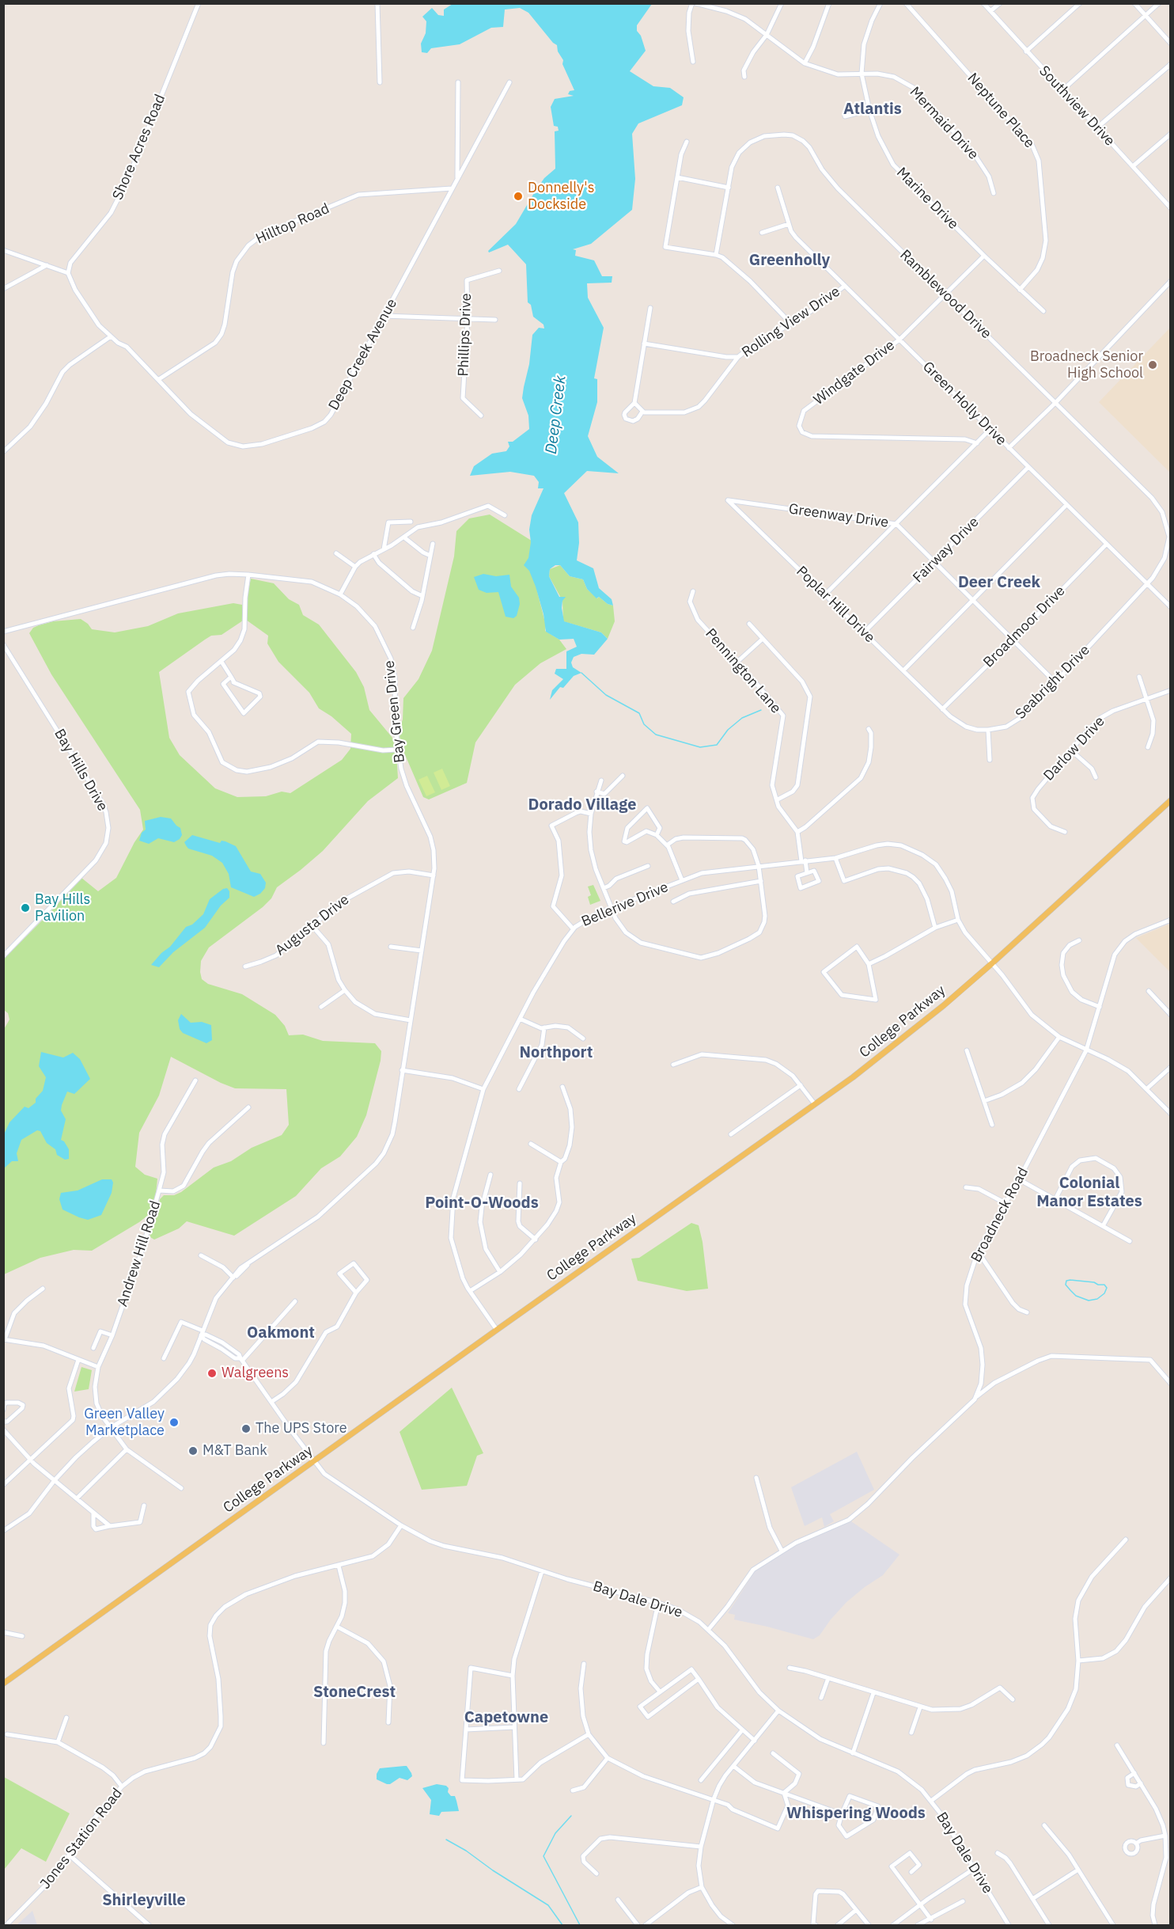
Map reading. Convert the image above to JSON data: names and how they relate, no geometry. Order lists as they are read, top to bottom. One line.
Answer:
{"streets":{"main road":["College Parkway"],"street":["Southview Drive","Neptune Place","Mermaid Drive","Shore Acres Road","Marine Drive","Hilltop Road","Ramblewood Drive","Rolling View Drive","Phillips Drive","Deep Creek Avenue","Windgate Drive","Green Holly Drive","Greenway Drive","Fairway Drive","Poplar Hill Drive","Broadmoor Drive","Pennington Lane","Seabright Drive","Bay Green Drive","Darlow Drive","Bay Hills Drive","Bellerive Drive","Augusta Drive","Broadneck Road","Andrew Hill Road","Bay Dale Drive","Jones Station Road"]},"crossings":[["Neptune Place","Marine Drive"],["Mermaid Drive","Marine Drive"],["Marine Drive","Windgate Drive"],["Hilltop Road","Deep Creek Avenue"],["Ramblewood Drive","Windgate Drive"],["Ramblewood Drive","Green Holly Drive"],["Ramblewood Drive","Seabright Drive"],["Rolling View Drive","Green Holly Drive"],["Windgate Drive","Green Holly Drive"],["Green Holly Drive","Fairway Drive"],["Green Holly Drive","Broadmoor Drive"],["Green Holly Drive","Seabright Drive"],["Greenway Drive","Fairway Drive"],["Greenway Drive","Poplar Hill Drive"],["Greenway Drive","Broadmoor Drive"],["Greenway Drive","Seabright Drive"],["Fairway Drive","Poplar Hill Drive"],["Poplar Hill Drive","Broadmoor Drive"],["Poplar Hill Drive","Seabright Drive"],["Broadmoor Drive","Seabright Drive"],["Pennington Lane","Bellerive Drive"],["Bay Green Drive","Augusta Drive"],["Bay Green Drive","Andrew Hill Road"],["Bay Green Drive","Bay Dale Drive"],["Bellerive Drive","College Parkway"],["Bellerive Drive","Broadneck Road"],["College Parkway","Bay Dale Drive"],["Bay Dale Drive","Jones Station Road"]],"districts":["Atlantis","Greenholly","Deer Creek","Dorado Village","Northport","Colonial Manor Estates","Point-O-Woods","Oakmont","StoneCrest","Capetowne","Whispering Woods","Shirleyville"],"water":["Deep Creek"],"places":["Donnelly's Dockside","Broadneck Senior High School","Bay Hills Pavilion","Walgreens","Green Valley Marketplace","The UPS Store","M&T Bank"]}
